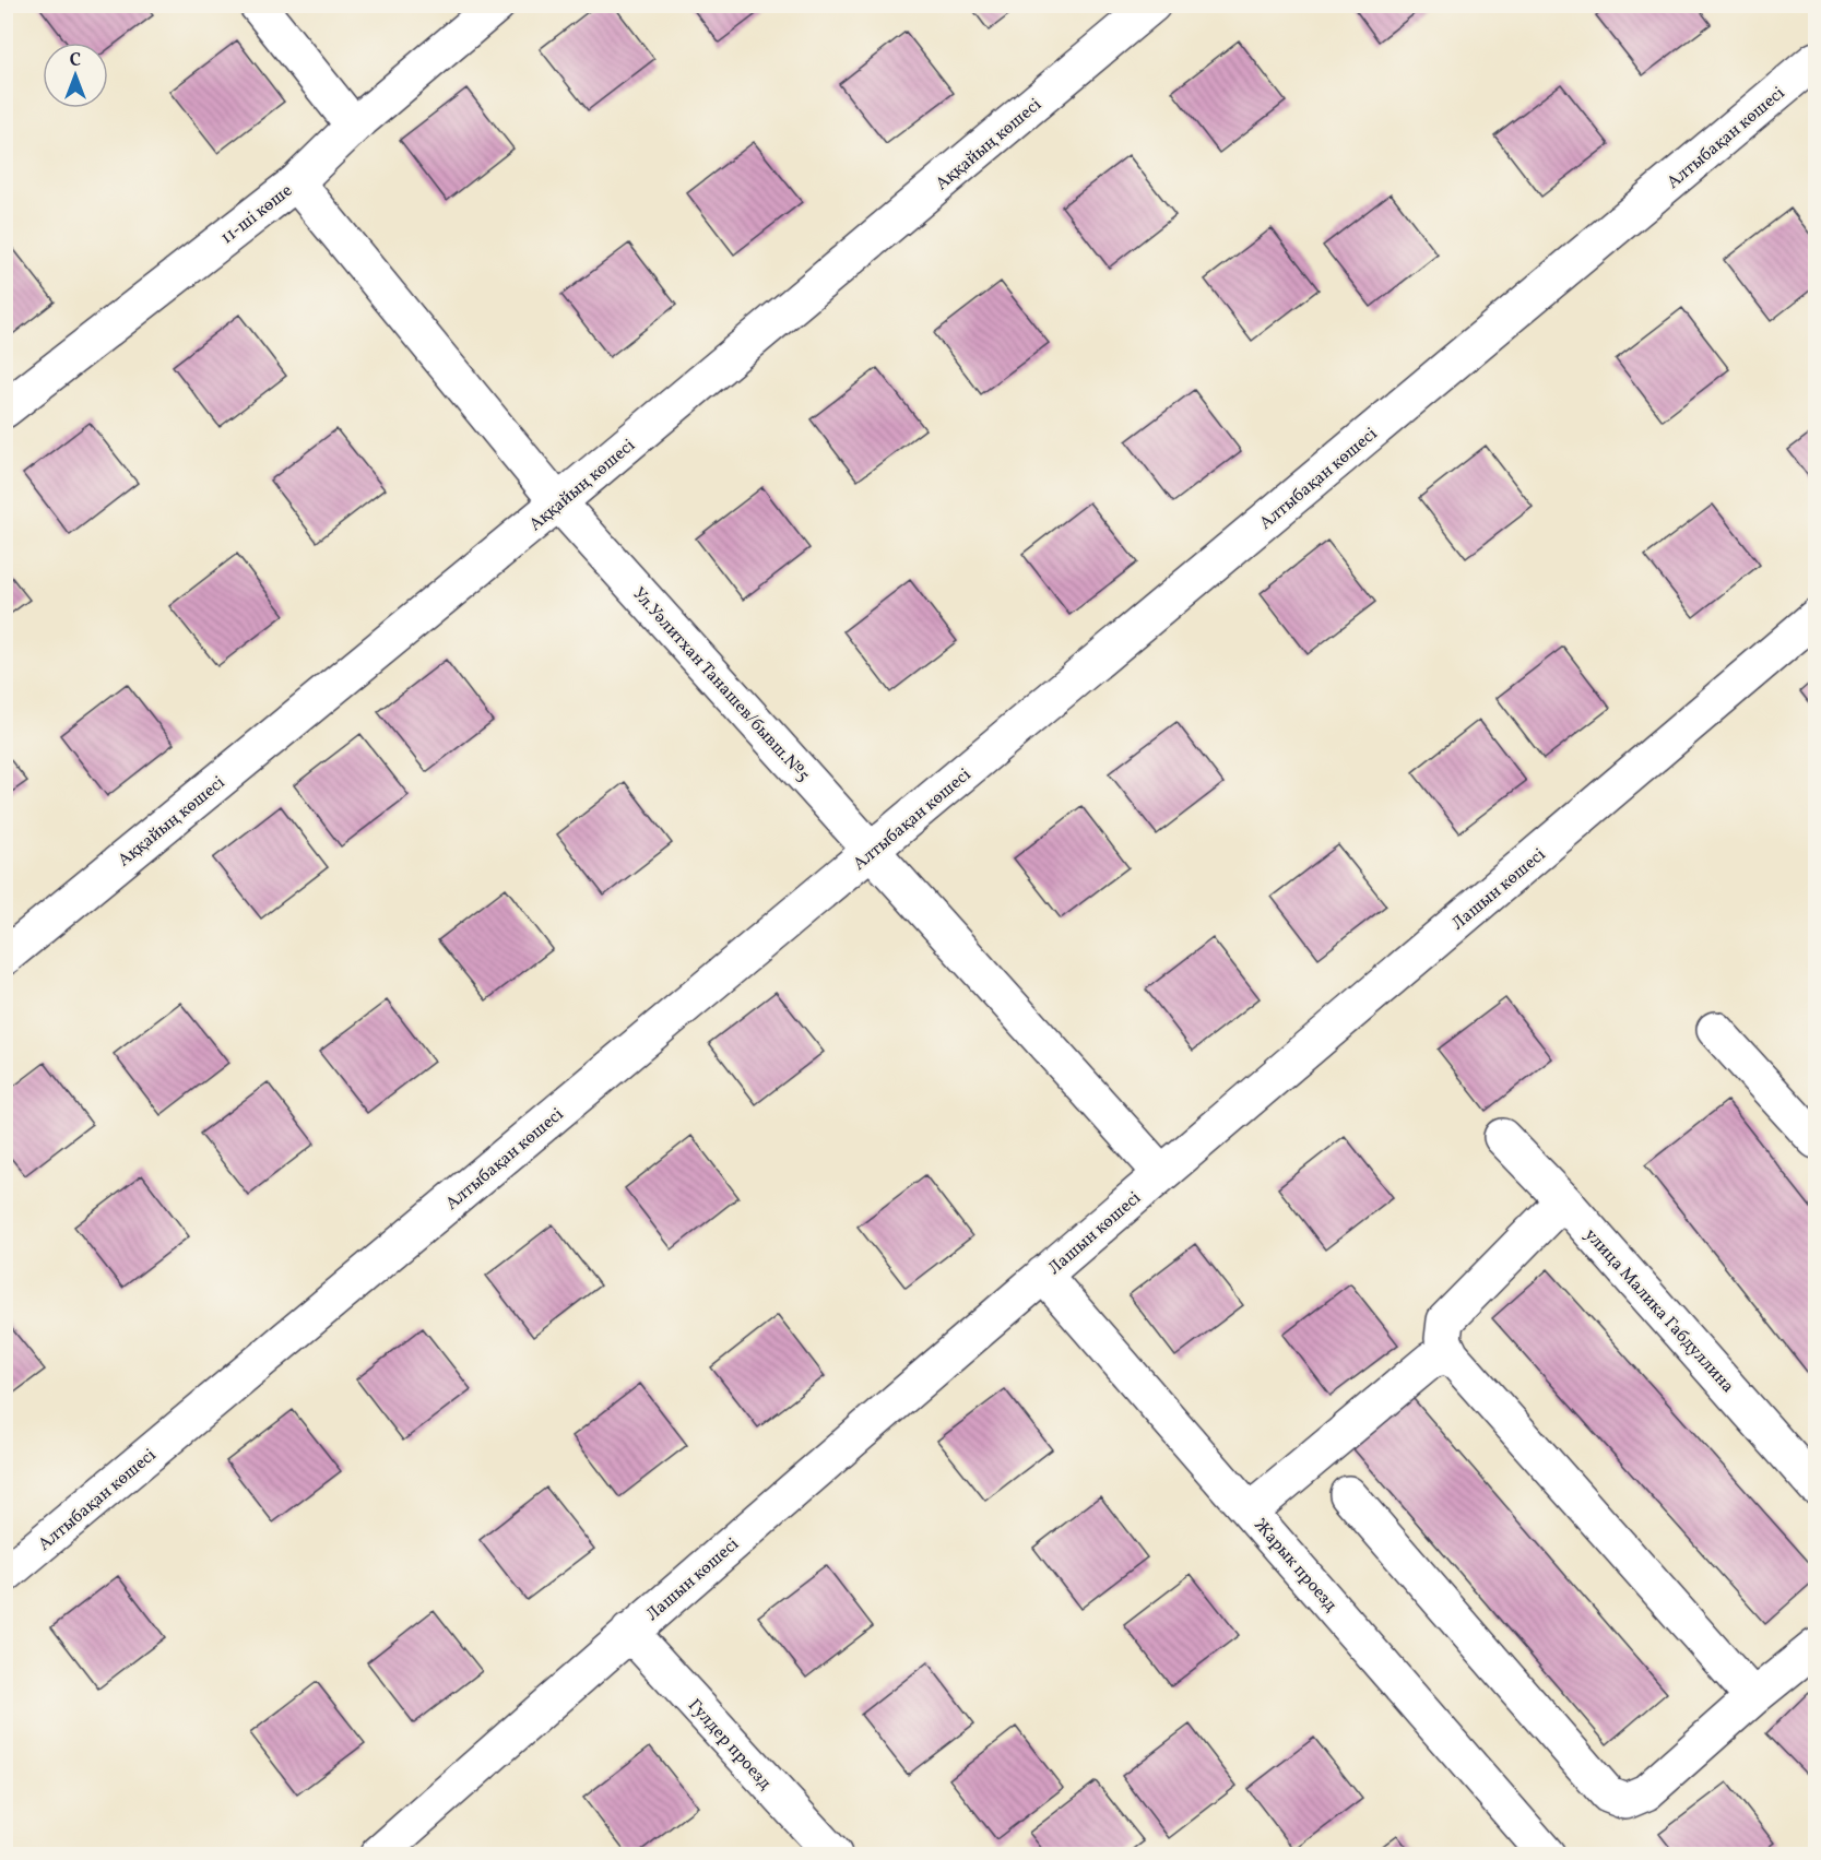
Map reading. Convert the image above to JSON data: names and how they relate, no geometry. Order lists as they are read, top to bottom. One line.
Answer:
{"streets":{"street":["Алтыбақан көшесі","Аққайың көшесі","11-ші көше","Ул.Уәлитхан Танашев/бывш.№5","Лашын көшесі","улица Малика Габдуллина","Жарык проезд","Гулдер проезд"]},"crossings":[["Алтыбақан көшесі","Ул.Уәлитхан Танашев/бывш.№5"],["Аққайың көшесі","Ул.Уәлитхан Танашев/бывш.№5"],["11-ші көше","Ул.Уәлитхан Танашев/бывш.№5"],["Ул.Уәлитхан Танашев/бывш.№5","Лашын көшесі"],["Лашын көшесі","Жарык проезд"],["Лашын көшесі","Гулдер проезд"]],"north":"top"}
